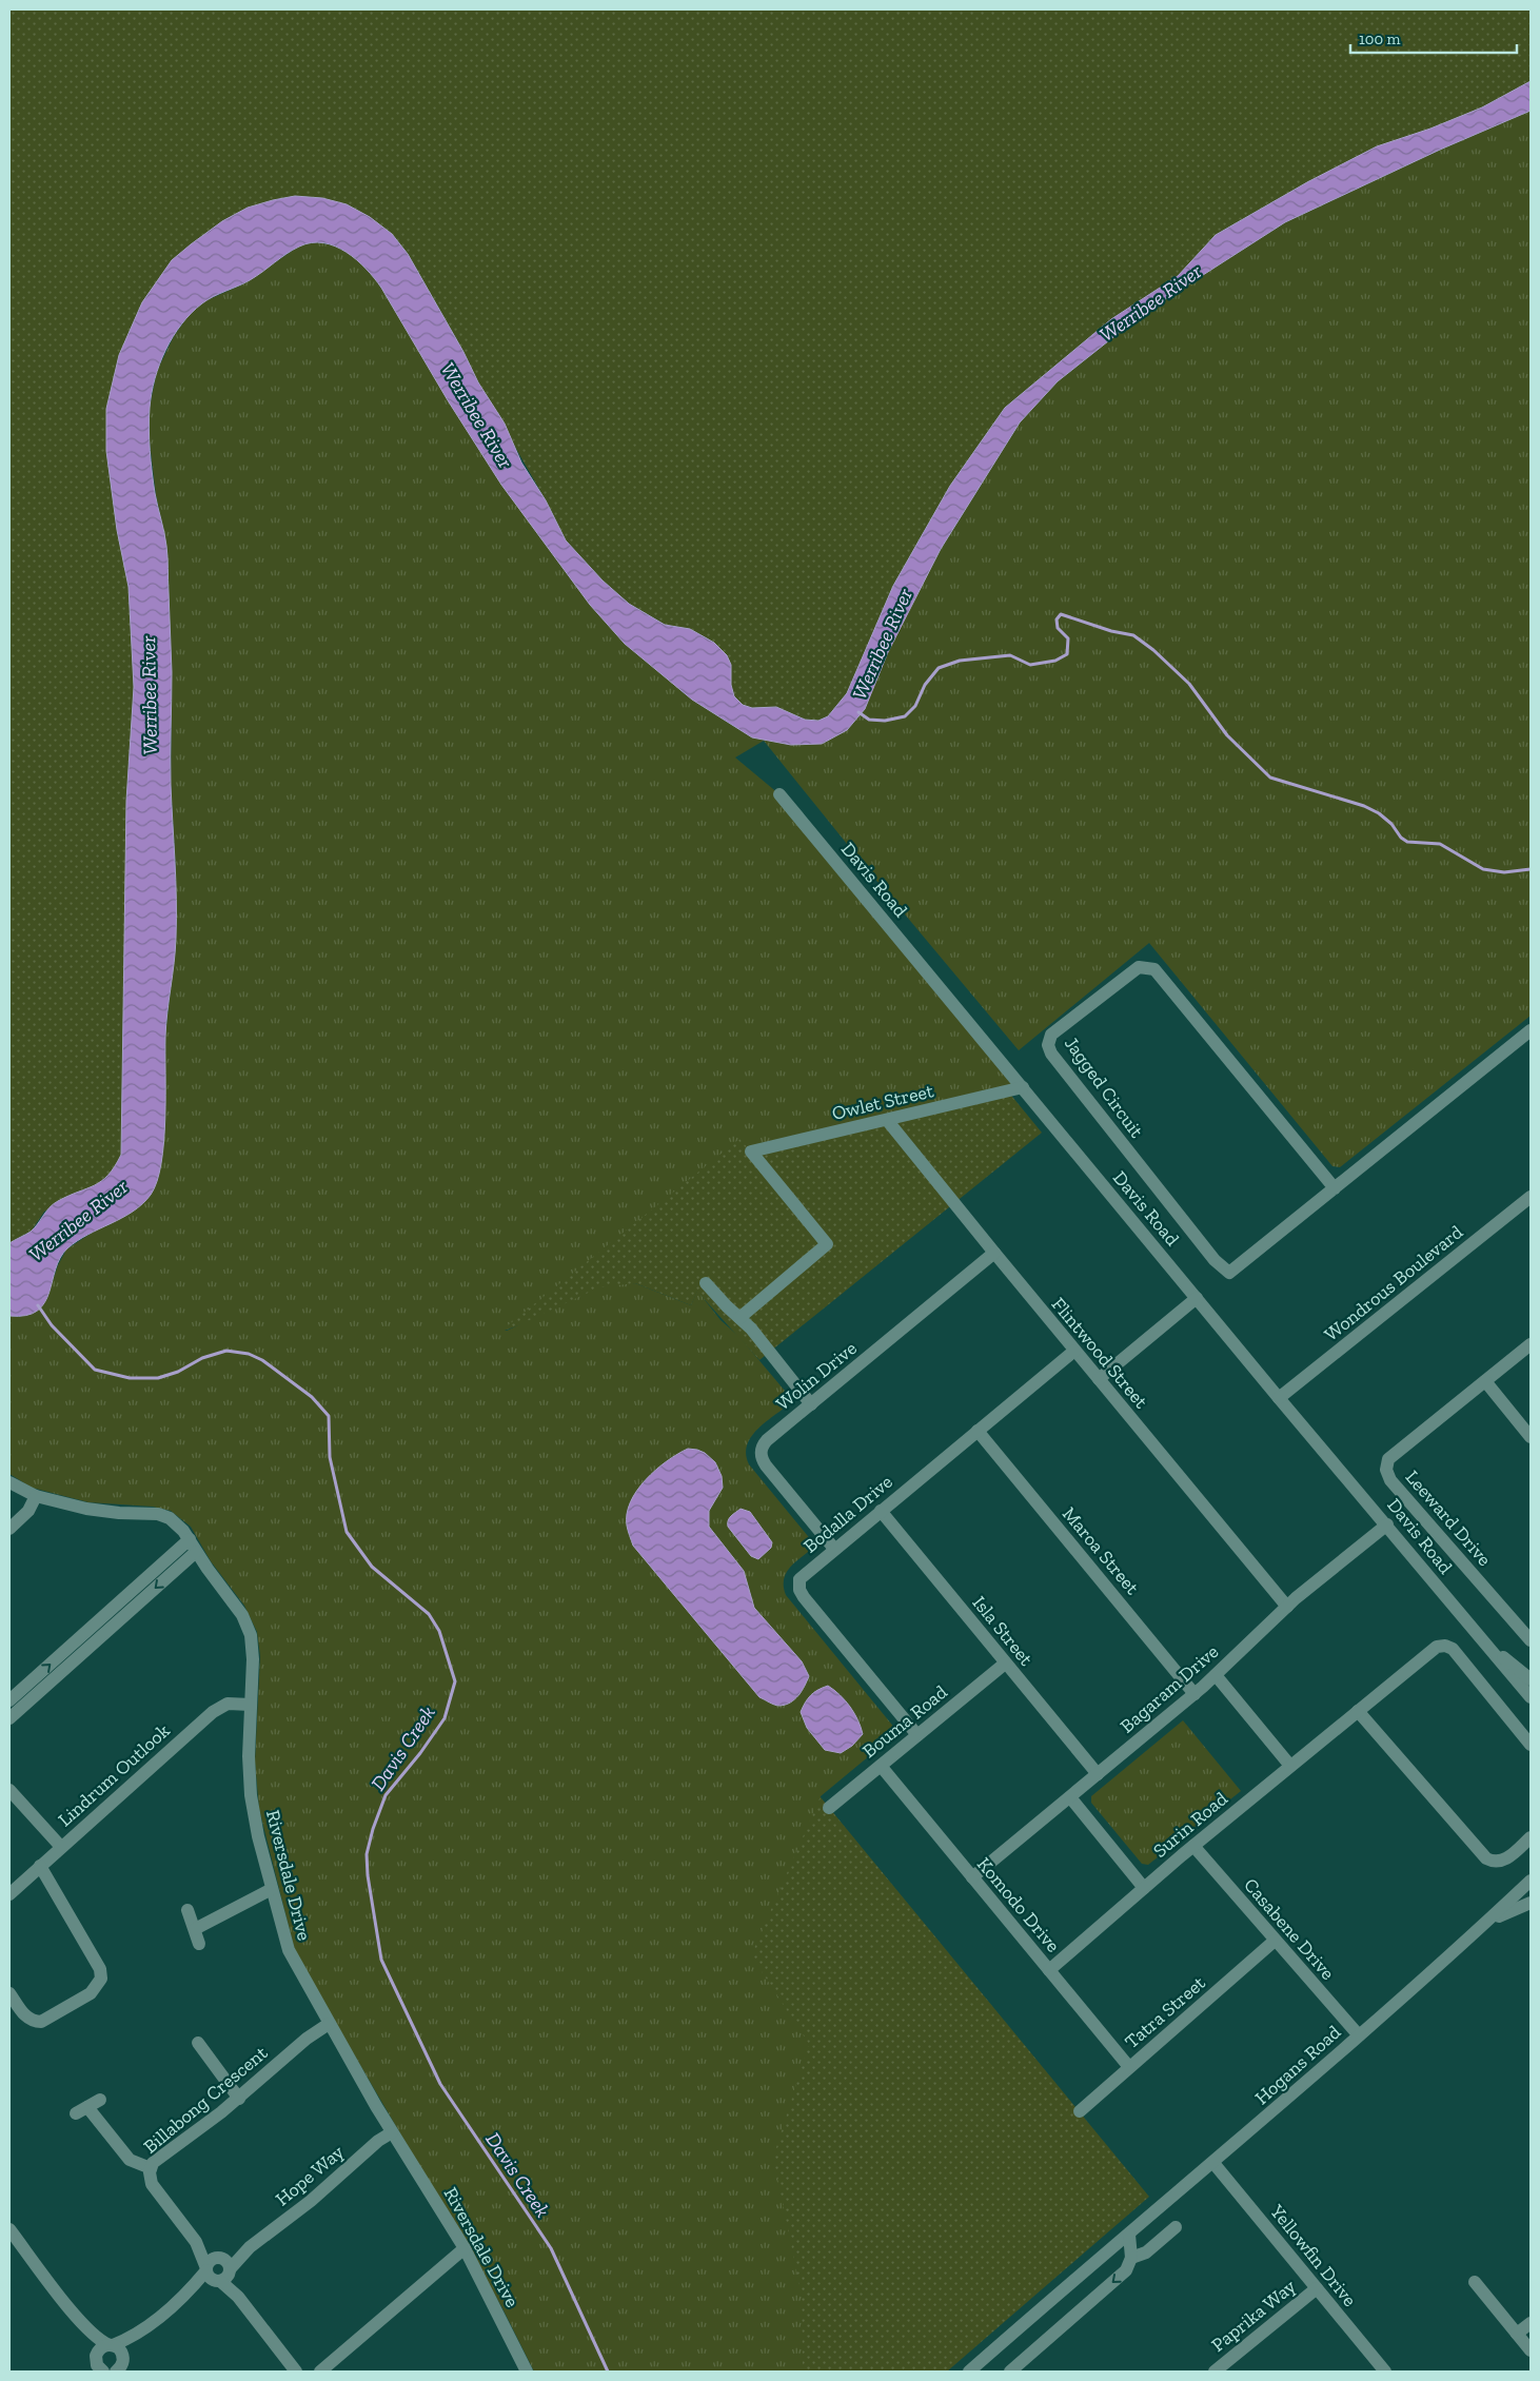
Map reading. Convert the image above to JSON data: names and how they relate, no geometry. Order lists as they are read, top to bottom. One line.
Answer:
{"streets":{"street":["Davis Road","Jagged Circuit","Owlet Street","Wondrous Boulevard","Flintwood Street","Wolin Drive","Bodalla Drive","Leeward Drive","Maroa Street","Isla Street","Bagaram Drive","Bouma Road","Lindrum Outlook","Surin Road","Riversdale Drive","Komodo Drive","Casabene Drive","Tatra Street","Hogans Road","Billabong Crescent","Hope Way","Yellowfin Drive","Paprika Way"]},"crossings":[["Davis Road","Owlet Street"],["Davis Road","Wondrous Boulevard"],["Davis Road","Bagaram Drive"],["Owlet Street","Flintwood Street"],["Flintwood Street","Wolin Drive"],["Flintwood Street","Bodalla Drive"],["Flintwood Street","Bagaram Drive"],["Wolin Drive","Bodalla Drive"],["Bodalla Drive","Maroa Street"],["Bodalla Drive","Isla Street"],["Bodalla Drive","Bouma Road"],["Maroa Street","Bagaram Drive"],["Isla Street","Bagaram Drive"],["Isla Street","Bouma Road"],["Bagaram Drive","Komodo Drive"],["Bouma Road","Komodo Drive"],["Lindrum Outlook","Riversdale Drive"],["Surin Road","Komodo Drive"],["Surin Road","Casabene Drive"],["Riversdale Drive","Billabong Crescent"],["Riversdale Drive","Hope Way"],["Komodo Drive","Tatra Street"],["Casabene Drive","Tatra Street"],["Casabene Drive","Hogans Road"],["Hogans Road","Yellowfin Drive"],["Billabong Crescent","Hope Way"],["Yellowfin Drive","Paprika Way"]],"water":["Werribee River","Davis Creek"],"scale_bar":"100 m"}
